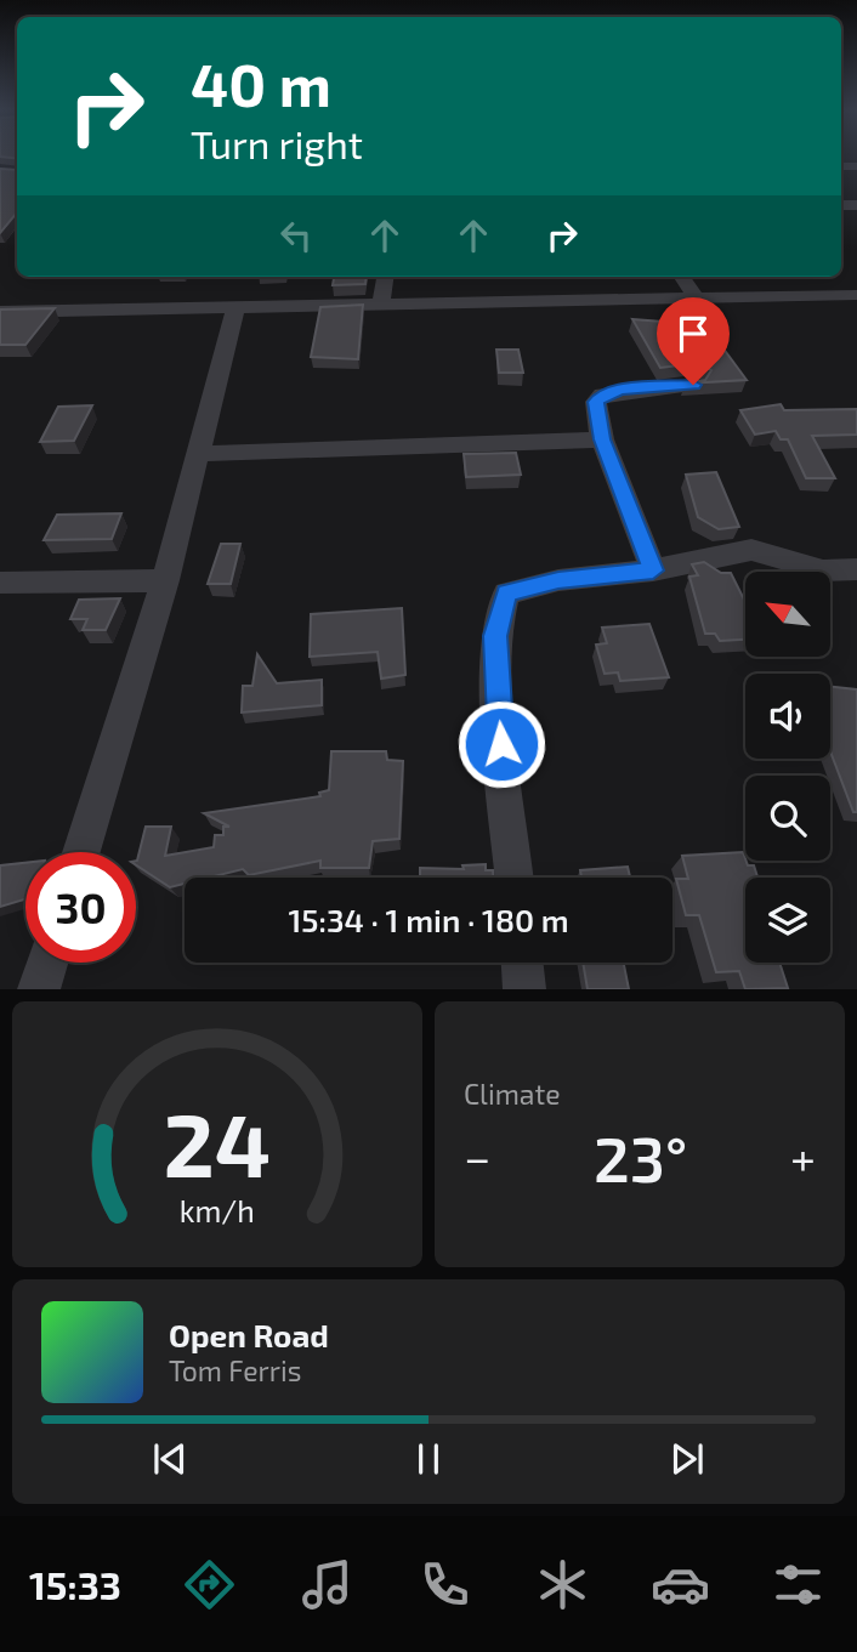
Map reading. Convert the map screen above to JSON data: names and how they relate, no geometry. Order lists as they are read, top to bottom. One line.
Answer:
{"north":"top left","page":{"turn":["40 m","Turn right"],"limit":"30","trip":"15:34 · 1 min · 180 m","tile":"Climate","heat":["−","23°","+"],"song":["Open Road","Tom Ferris"],"tabs":"15:33","gauge":["24","km/h"]}}
